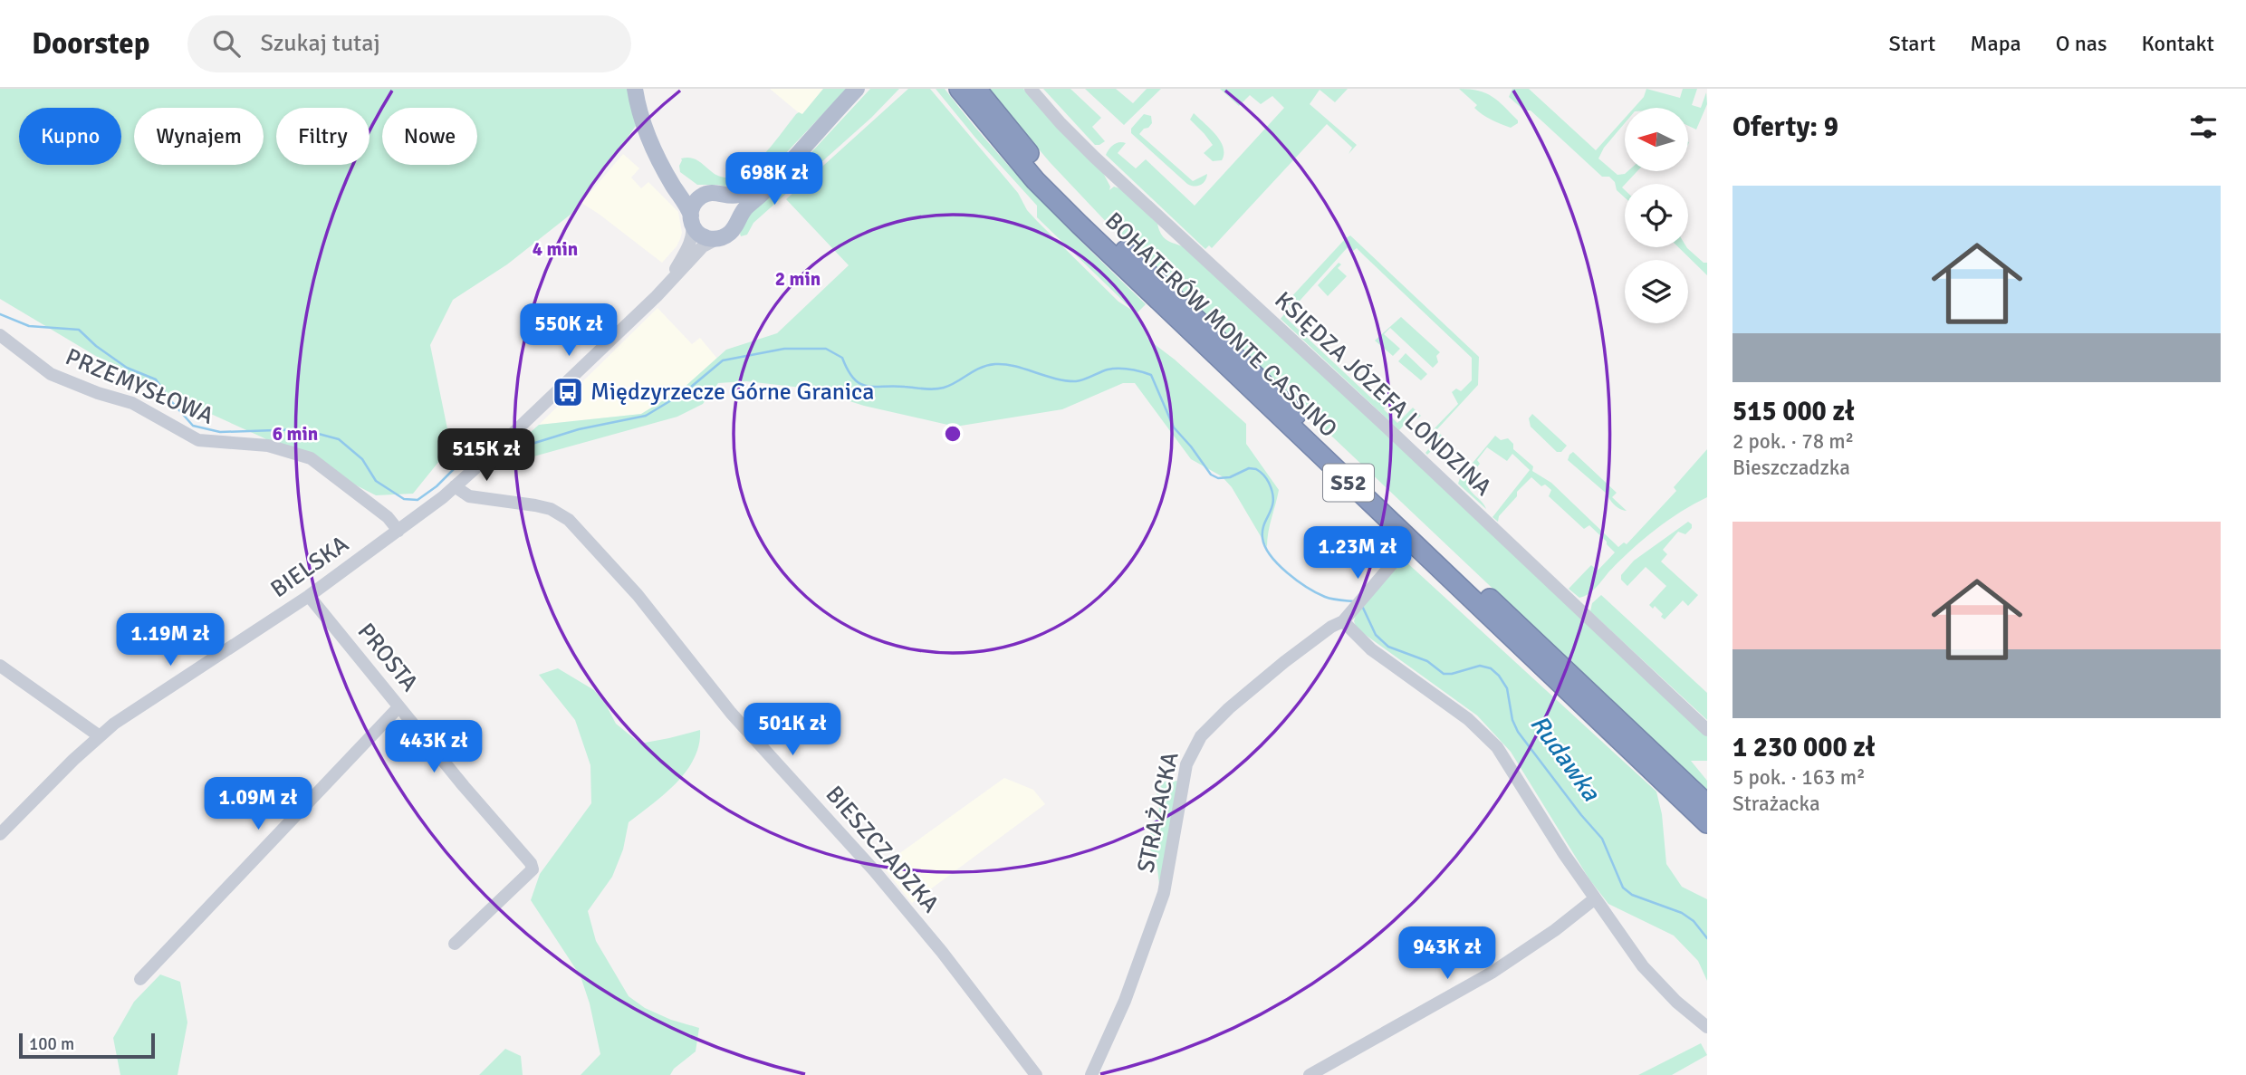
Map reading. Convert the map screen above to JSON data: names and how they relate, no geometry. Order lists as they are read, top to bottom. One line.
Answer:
{"streets":{"highway":["BOHATERÓW MONTE CASSINO","S52"],"street":["PRZEMYSŁOWA","KSIĘDZA JÓZEFA LONDZINA","BIELSKA","PROSTA","STRAŻACKA","BIESZCZADZKA"]},"crossings":[["PRZEMYSŁOWA","BIELSKA"],["BIELSKA","PROSTA"],["BIELSKA","BIESZCZADZKA"]],"water":["Rudawka"],"places":{"bus stop":["Międzyrzecze Górne Granica"]},"scale_bar":"100 m","north":"left","page":{"header":"Doorstep","search":"Szukaj tutaj","nav":["Start","Mapa","O nas","Kontakt"],"heading":"Oferty: 9","chip":["Kupno","Wynajem","Filtry","Nowe"],"price":["698K zł","550K zł","515K zł","1.23M zł","1.19M zł","501K zł","443K zł","1.09M zł","943K zł"],"list":[{"name":"515 000 zł","note":"2 pok. · 78 m² · Bieszczadzka"},{"name":"1 230 000 zł","note":"5 pok. · 163 m² · Strażacka"}],"scale":"100 m"},"rings":["4 min","2 min","6 min"]}
